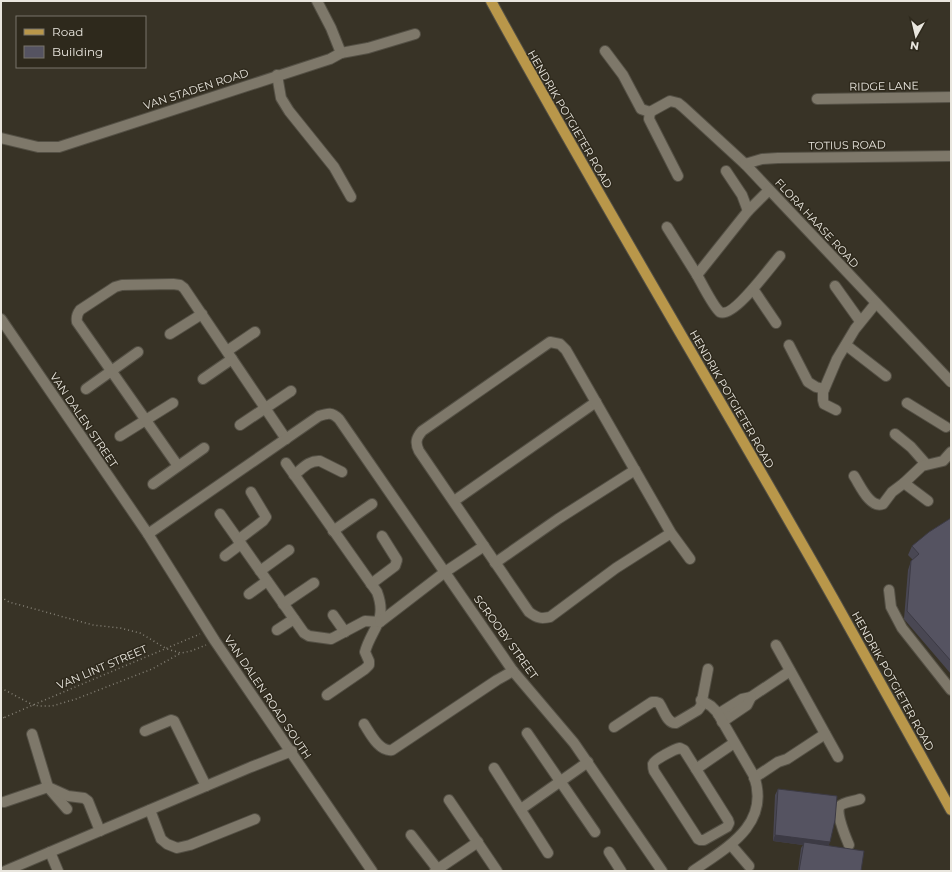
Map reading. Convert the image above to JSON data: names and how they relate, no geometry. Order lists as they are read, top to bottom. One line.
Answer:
{"streets":{"main road":["HENDRIK POTGIETER ROAD"],"street":["RIDGE LANE","VAN STADEN ROAD","TOTIUS ROAD","FLORA HAASE ROAD","VAN DALEN STREET","SCROOBY STREET","VAN DALEN ROAD SOUTH"],"path":["VAN LINT STREET"]},"crossings":[["TOTIUS ROAD","FLORA HAASE ROAD"],["VAN DALEN STREET","VAN DALEN ROAD SOUTH"],["VAN LINT STREET","VAN DALEN ROAD SOUTH"]],"legend":["Road","Building"],"north":"bottom"}
